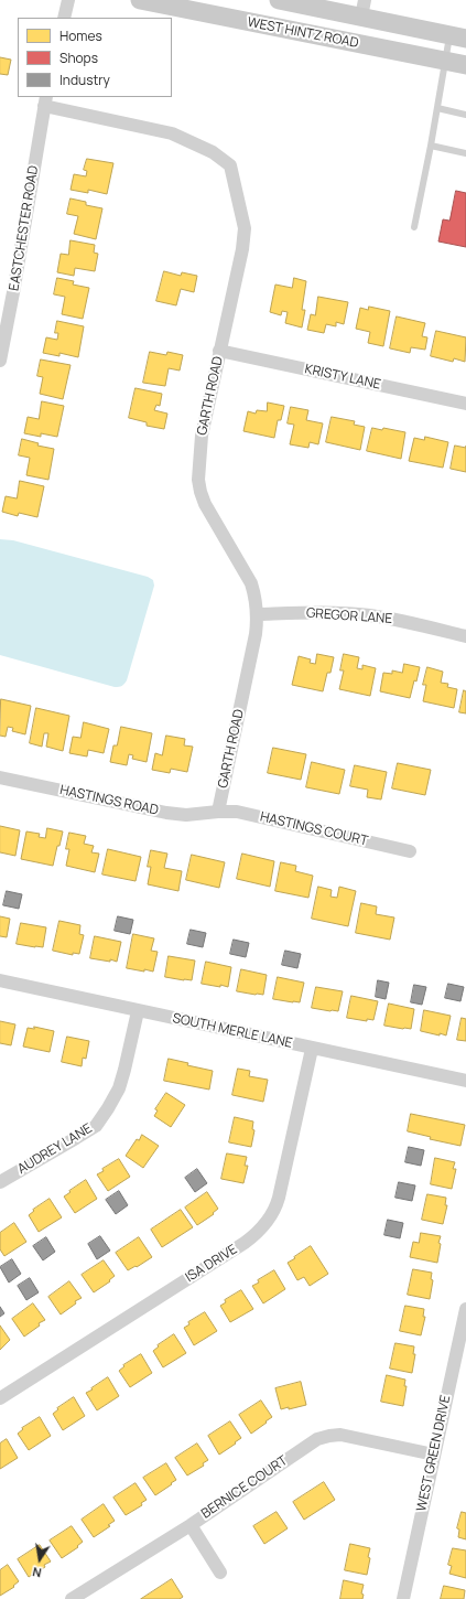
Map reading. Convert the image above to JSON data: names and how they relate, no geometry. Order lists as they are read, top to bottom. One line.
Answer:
{"streets":{"main road":["WEST HINTZ ROAD"],"street":["EASTCHESTER ROAD","KRISTY LANE","GARTH ROAD","GREGOR LANE","HASTINGS ROAD","HASTINGS COURT","SOUTH MERLE LANE","AUDREY LANE","ISA DRIVE","WEST GREEN DRIVE","BERNICE COURT"]},"crossings":[["EASTCHESTER ROAD","GARTH ROAD"],["KRISTY LANE","GARTH ROAD"],["GARTH ROAD","GREGOR LANE"],["GARTH ROAD","HASTINGS ROAD"],["GARTH ROAD","HASTINGS COURT"],["HASTINGS ROAD","HASTINGS COURT"],["SOUTH MERLE LANE","AUDREY LANE"],["SOUTH MERLE LANE","ISA DRIVE"],["WEST GREEN DRIVE","BERNICE COURT"]],"legend":["Homes","Shops","Industry"],"north":"bottom"}
